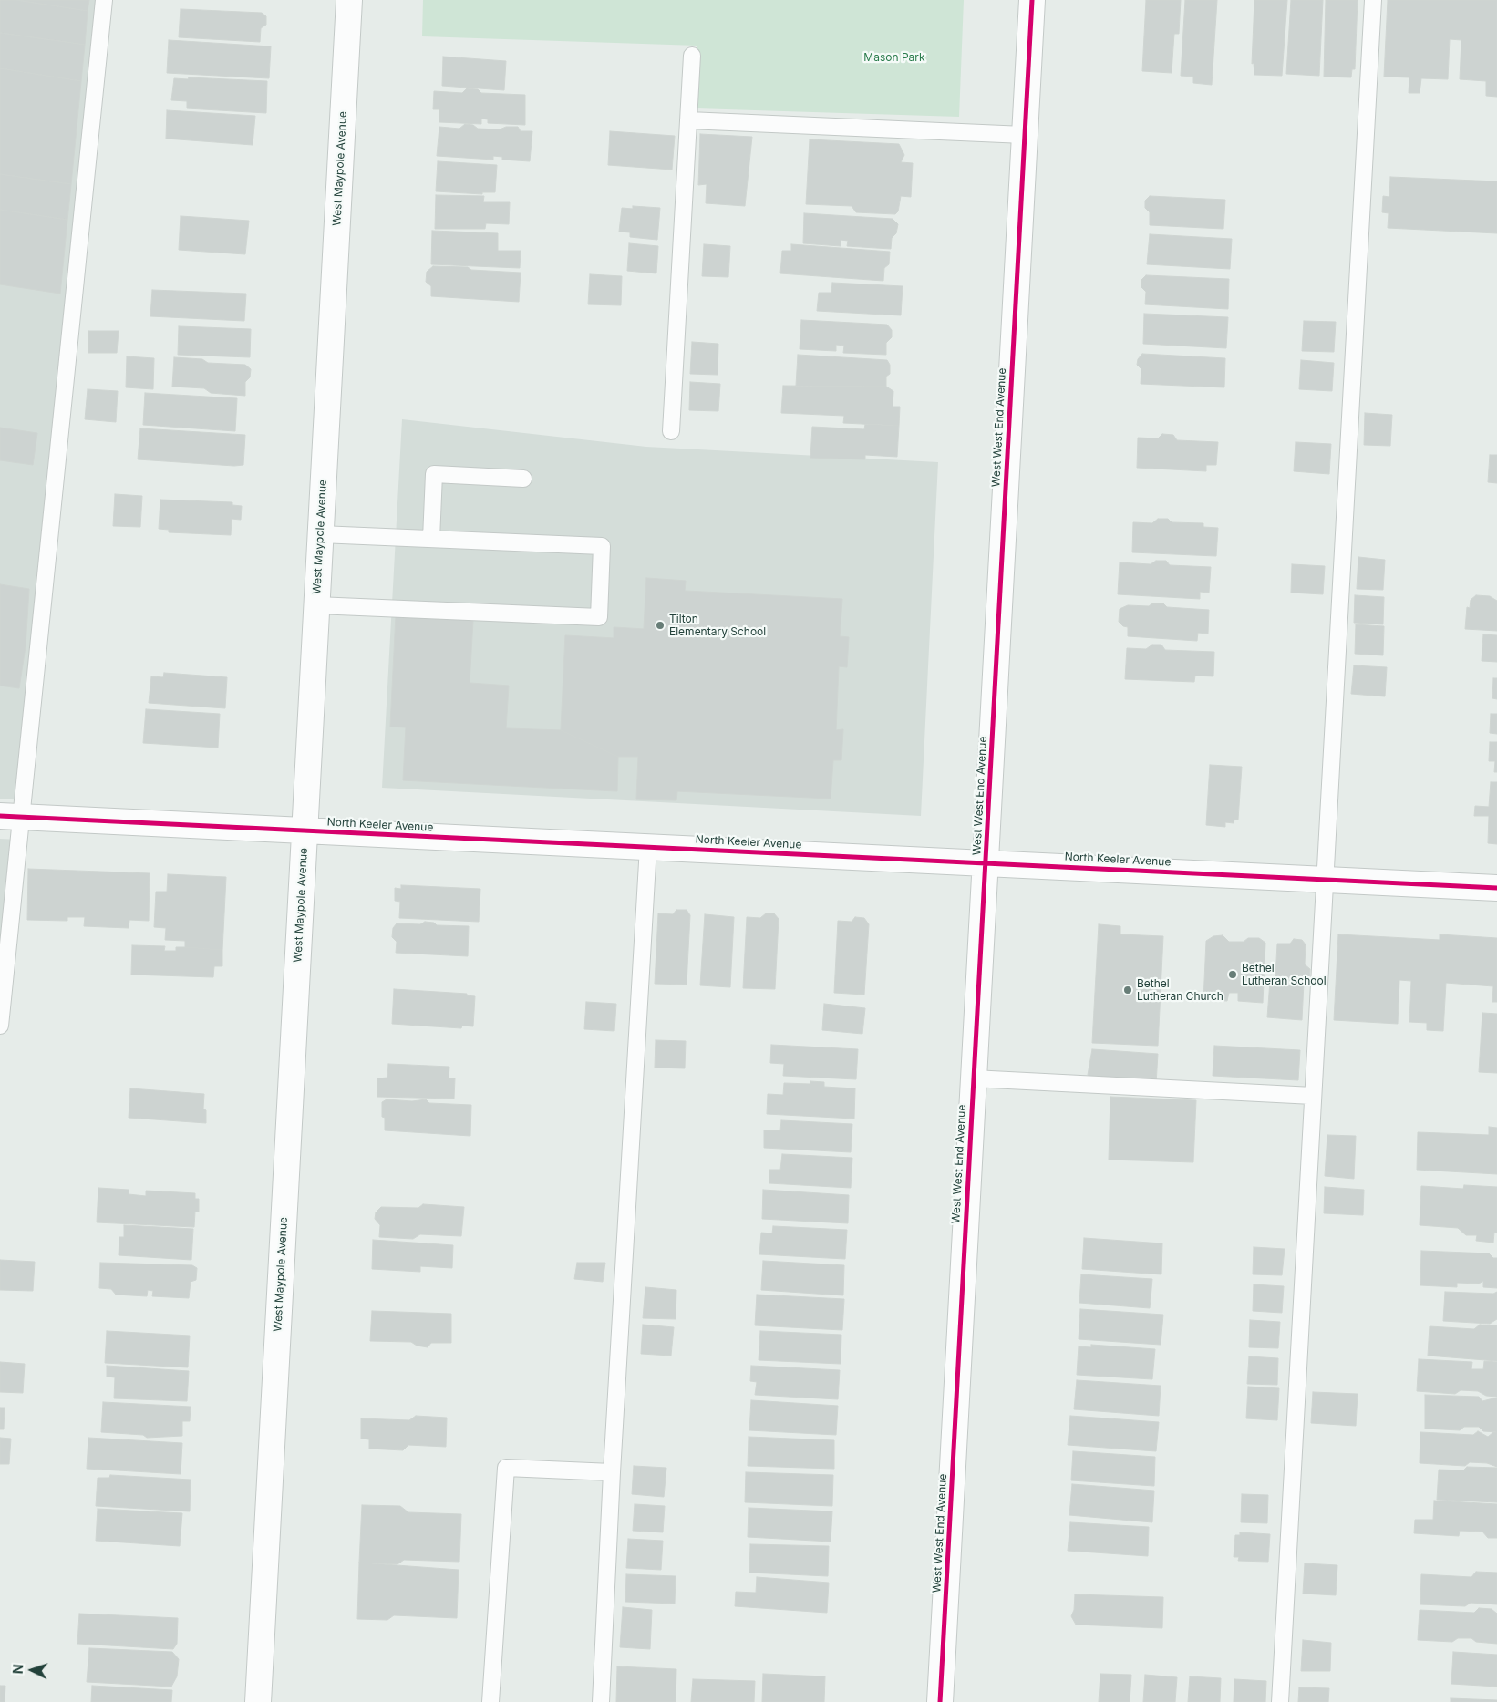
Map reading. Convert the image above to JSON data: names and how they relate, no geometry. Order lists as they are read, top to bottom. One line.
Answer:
{"streets":{"street":["West Maypole Avenue","West West End Avenue","North Keeler Avenue"]},"crossings":[["West Maypole Avenue","North Keeler Avenue"],["West West End Avenue","North Keeler Avenue"]],"parks":["Mason Park"],"places":["Tilton Elementary School","Bethel Lutheran School","Bethel Lutheran Church"],"north":"left"}
